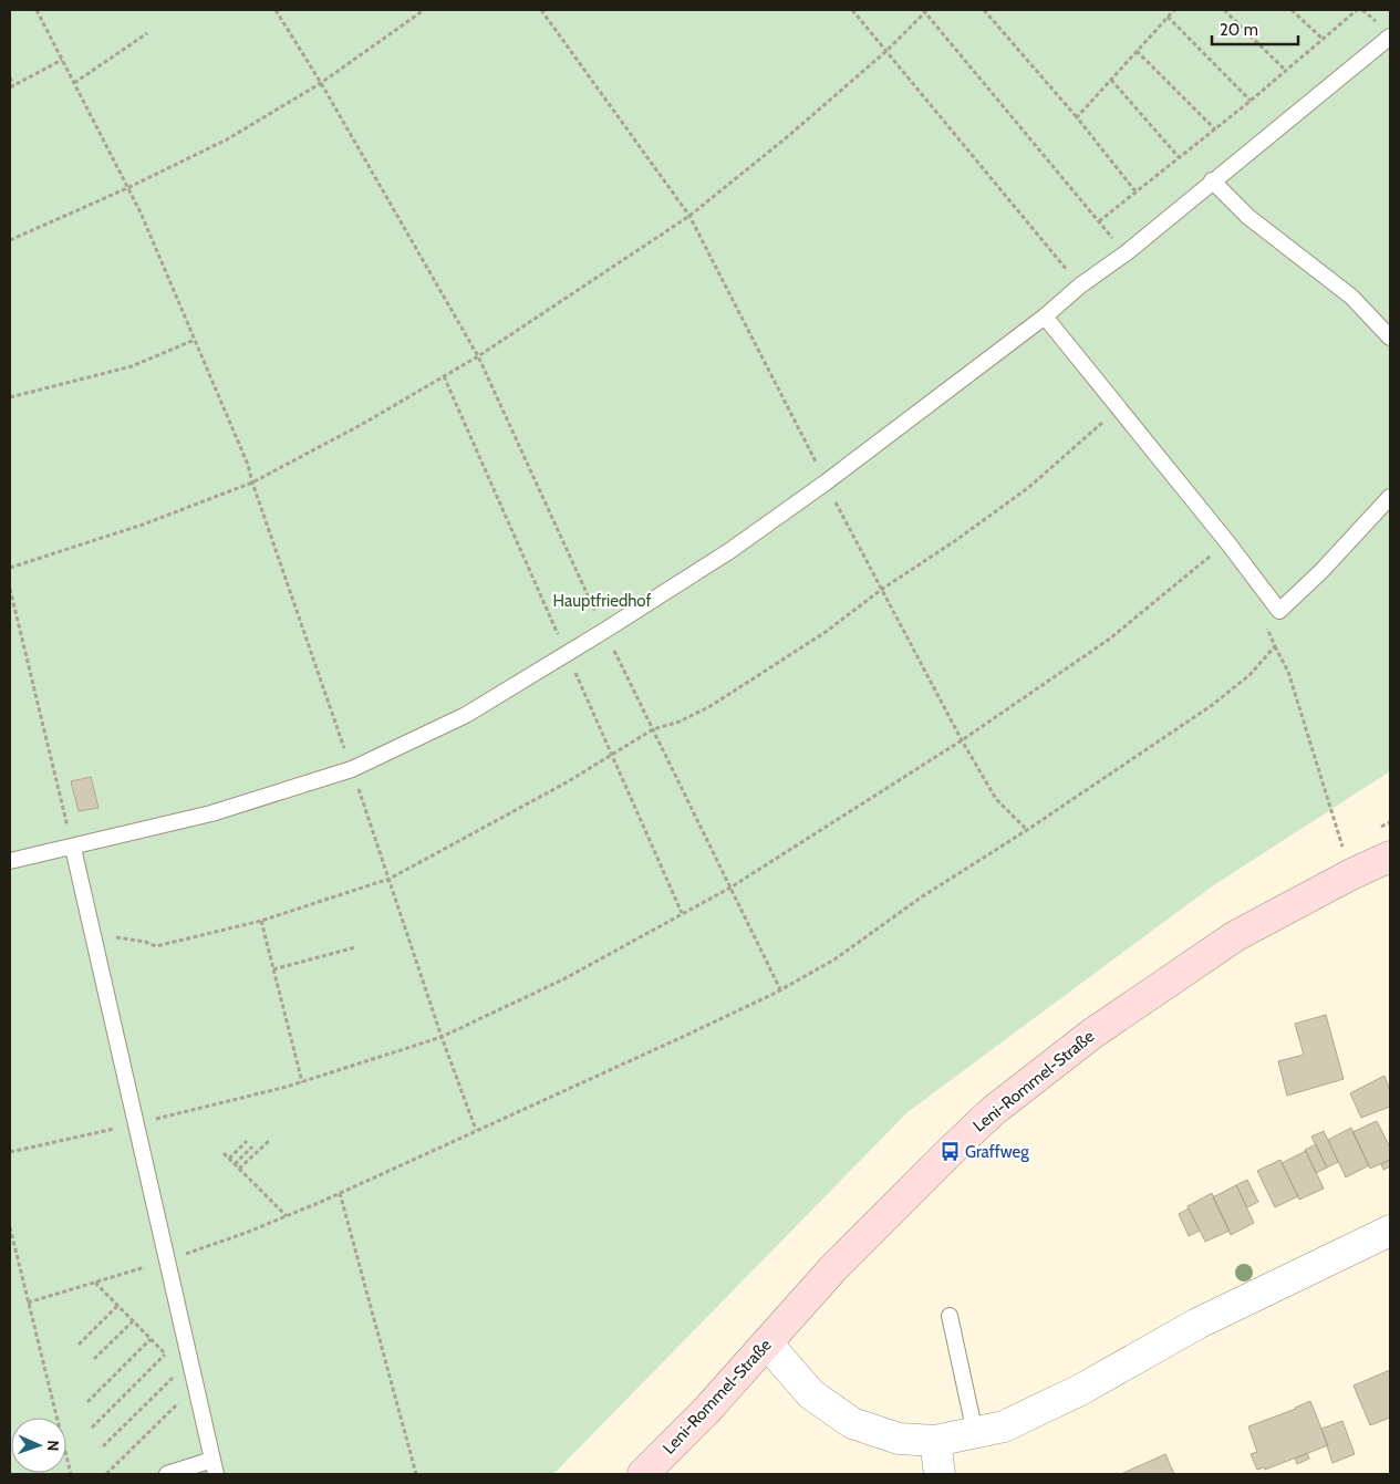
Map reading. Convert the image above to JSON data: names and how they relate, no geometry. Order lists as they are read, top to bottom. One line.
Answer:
{"streets":{"main road":["Leni-Rommel-Straße"]},"parks":["Hauptfriedhof"],"places":{"bus stop":["Graffweg"]},"scale_bar":"20 m","north":"right"}
